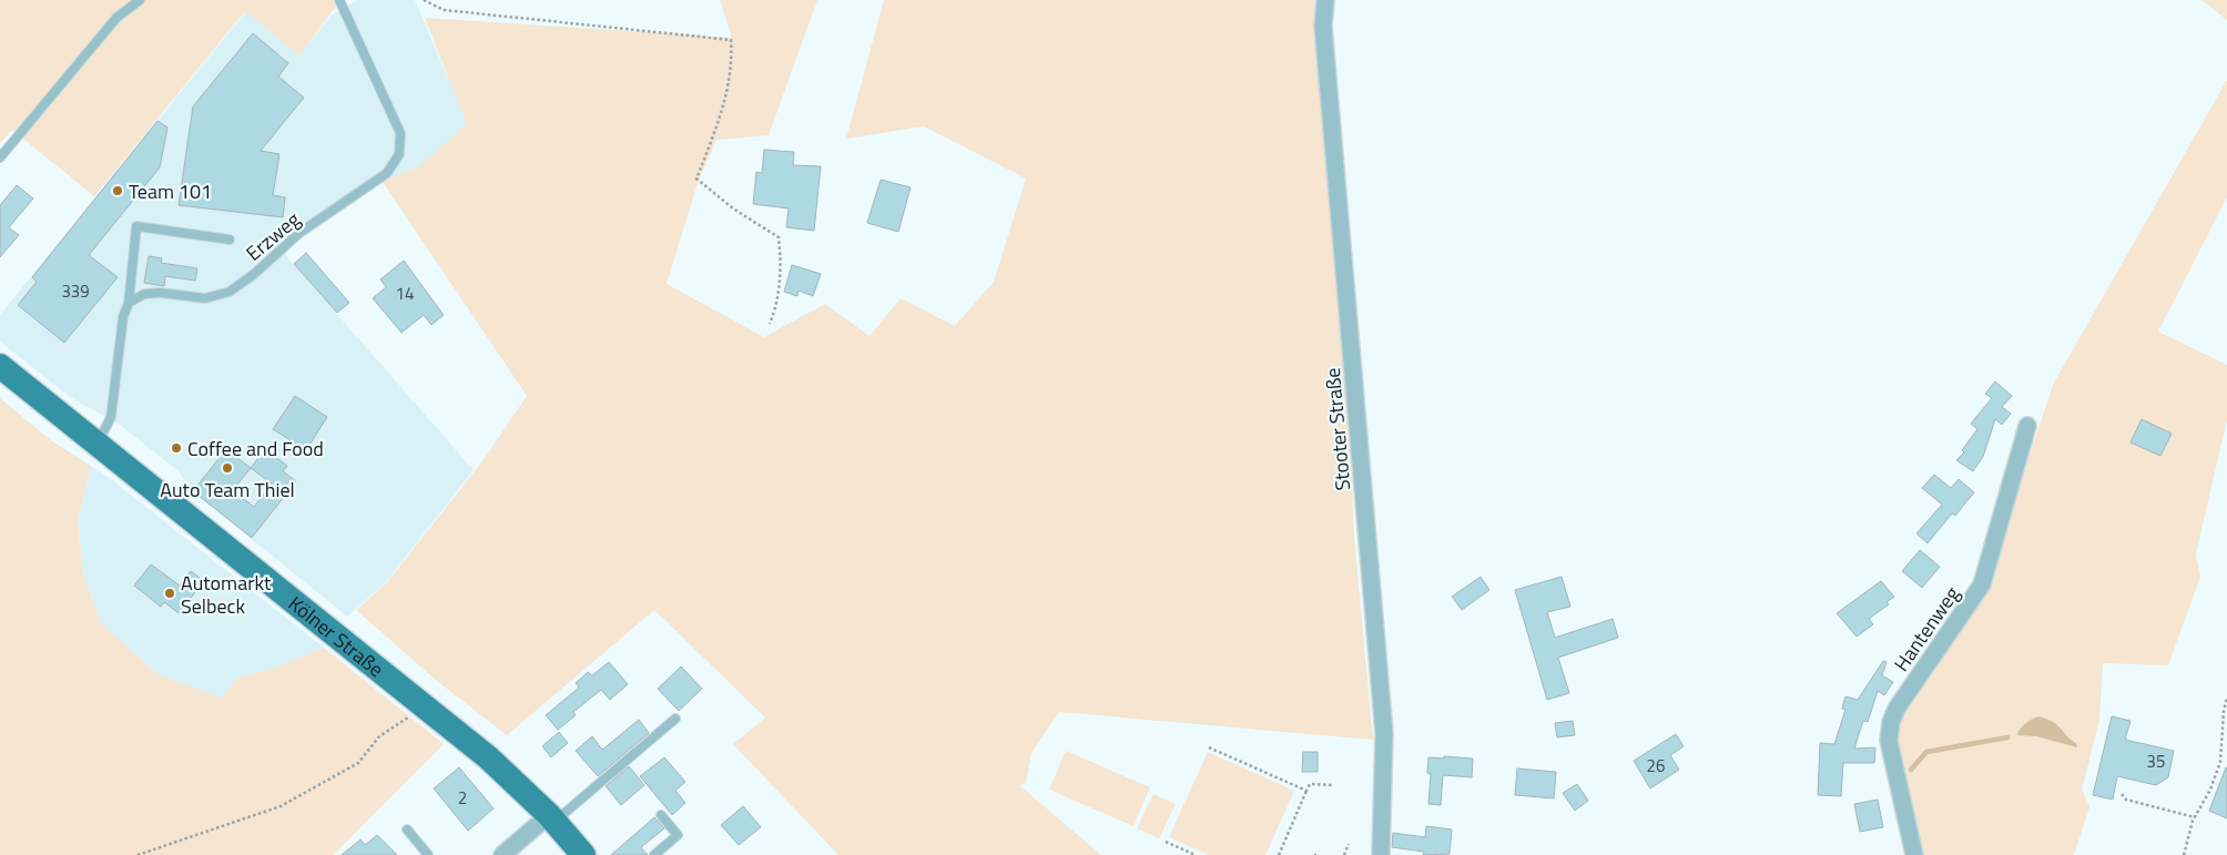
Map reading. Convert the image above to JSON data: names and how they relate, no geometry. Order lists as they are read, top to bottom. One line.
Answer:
{"streets":{"main road":["Kölner Straße"],"street":["Stooter Straße","Hantenweg"],"lane":["Erzweg"]},"places":["Team 101","Coffee and Food","Auto Team Thiel","Automarkt Selbeck"],"house_numbers":["339","14","35","26","2"]}
